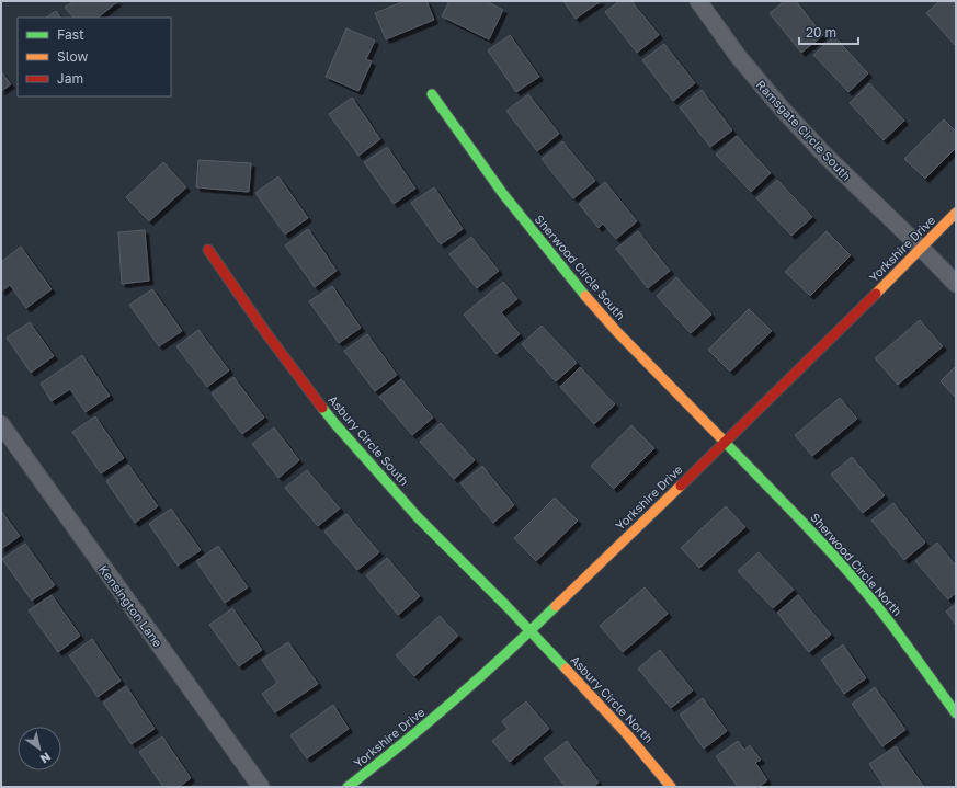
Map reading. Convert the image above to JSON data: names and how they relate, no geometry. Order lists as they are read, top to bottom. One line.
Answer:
{"streets":{"street":["Ramsgate Circle South","Yorkshire Drive","Sherwood Circle South","Asbury Circle South","Sherwood Circle North","Kensington Lane","Asbury Circle North"]},"crossings":[["Ramsgate Circle South","Yorkshire Drive"],["Yorkshire Drive","Sherwood Circle South"],["Yorkshire Drive","Asbury Circle South"],["Yorkshire Drive","Sherwood Circle North"],["Yorkshire Drive","Asbury Circle North"],["Sherwood Circle South","Sherwood Circle North"],["Asbury Circle South","Asbury Circle North"]],"legend":["Fast","Slow","Jam"],"scale_bar":"20 m","north":"bottom right"}
